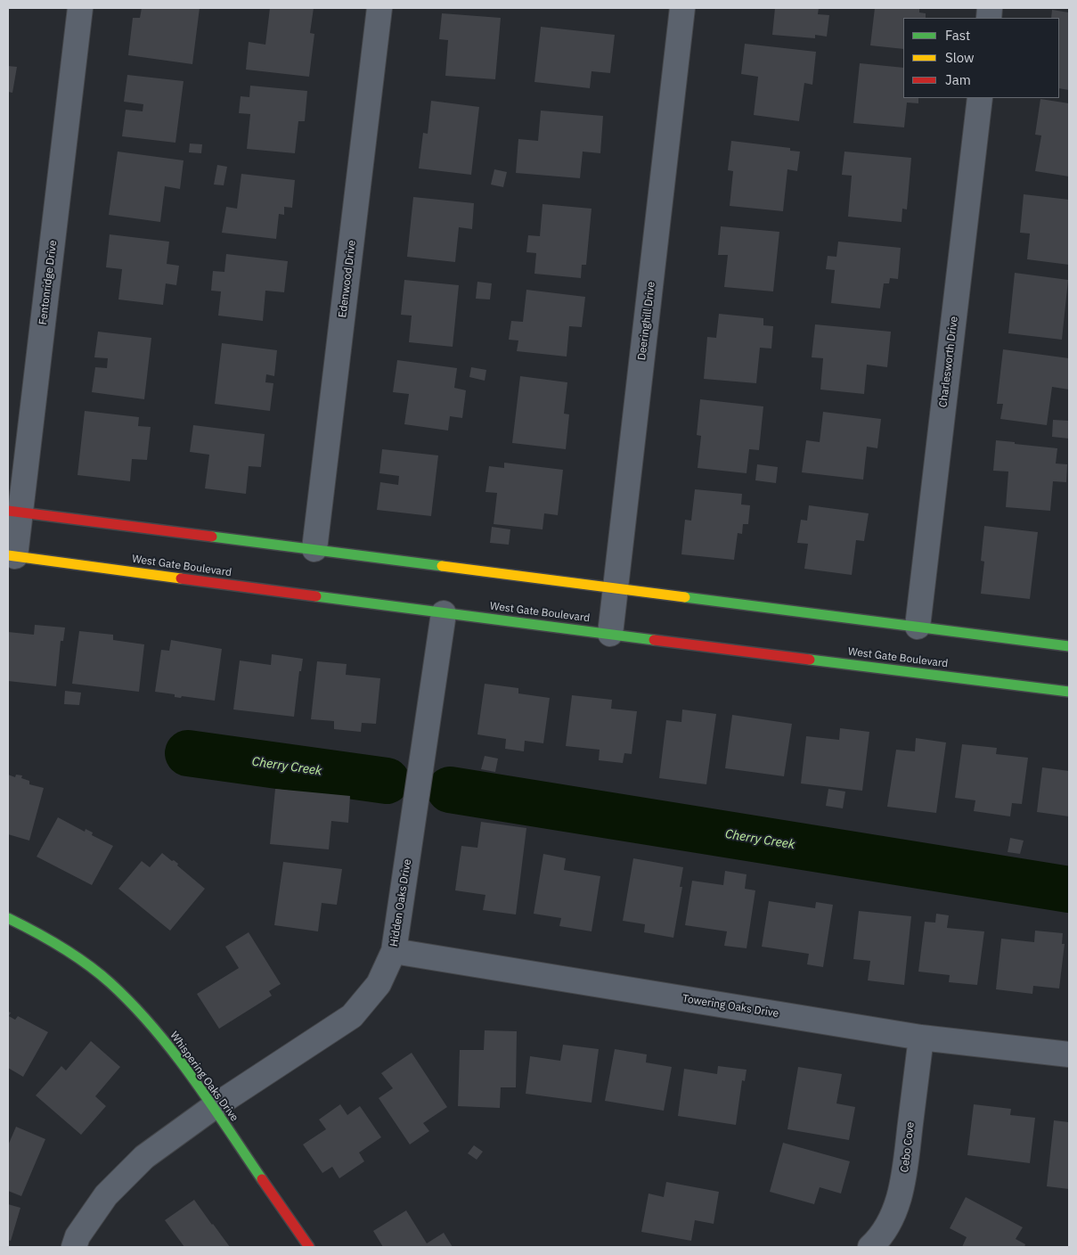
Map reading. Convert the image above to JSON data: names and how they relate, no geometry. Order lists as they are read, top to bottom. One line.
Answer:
{"streets":{"main road":["West Gate Boulevard","Whispering Oaks Drive"],"street":["Edenwood Drive","Fentonridge Drive","Deeringhill Drive","Charlesworth Drive","Hidden Oaks Drive","Towering Oaks Drive","Cebo Cove"]},"crossings":[["Fentonridge Drive","West Gate Boulevard"],["Deeringhill Drive","West Gate Boulevard"],["West Gate Boulevard","Hidden Oaks Drive"],["Hidden Oaks Drive","Towering Oaks Drive"],["Hidden Oaks Drive","Whispering Oaks Drive"],["Towering Oaks Drive","Cebo Cove"]],"water":["Cherry Creek"],"legend":["Fast","Slow","Jam"]}
